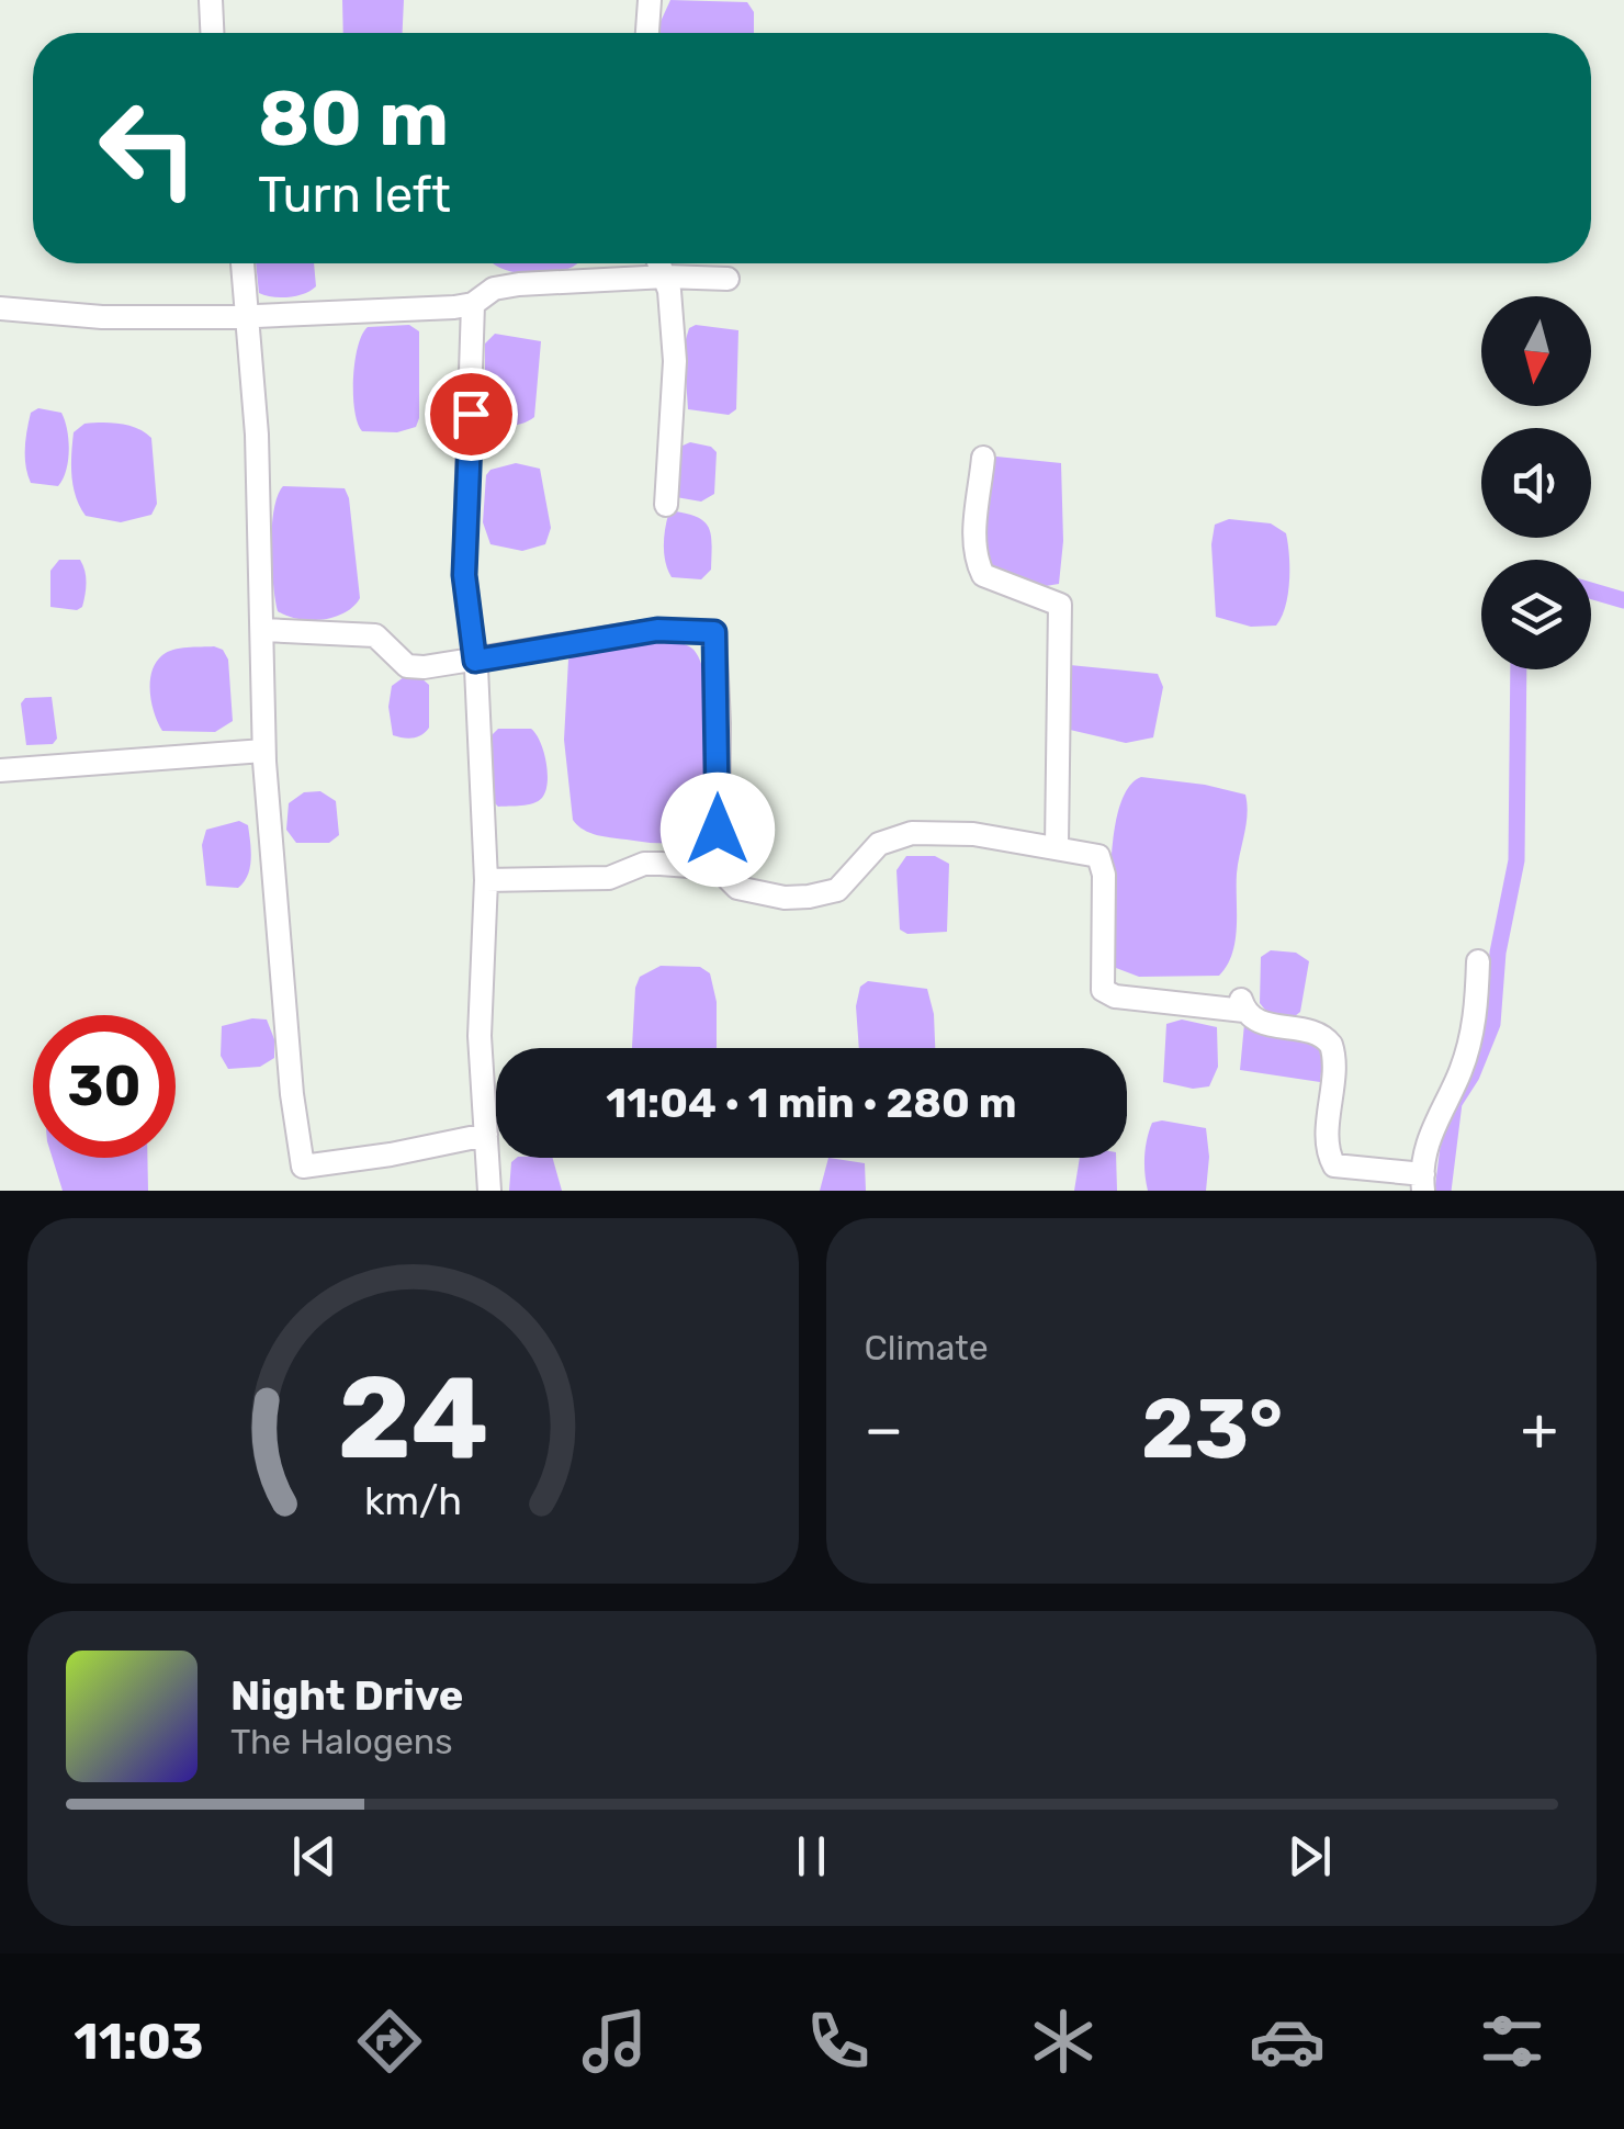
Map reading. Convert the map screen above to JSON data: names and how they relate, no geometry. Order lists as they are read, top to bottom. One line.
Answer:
{"north":"bottom","page":{"turn":["80 m","Turn left"],"limit":"30","trip":"11:04 · 1 min · 280 m","tile":"Climate","heat":["−","23°","+"],"song":["Night Drive","The Halogens"],"tabs":"11:03","gauge":["24","km/h"]}}
